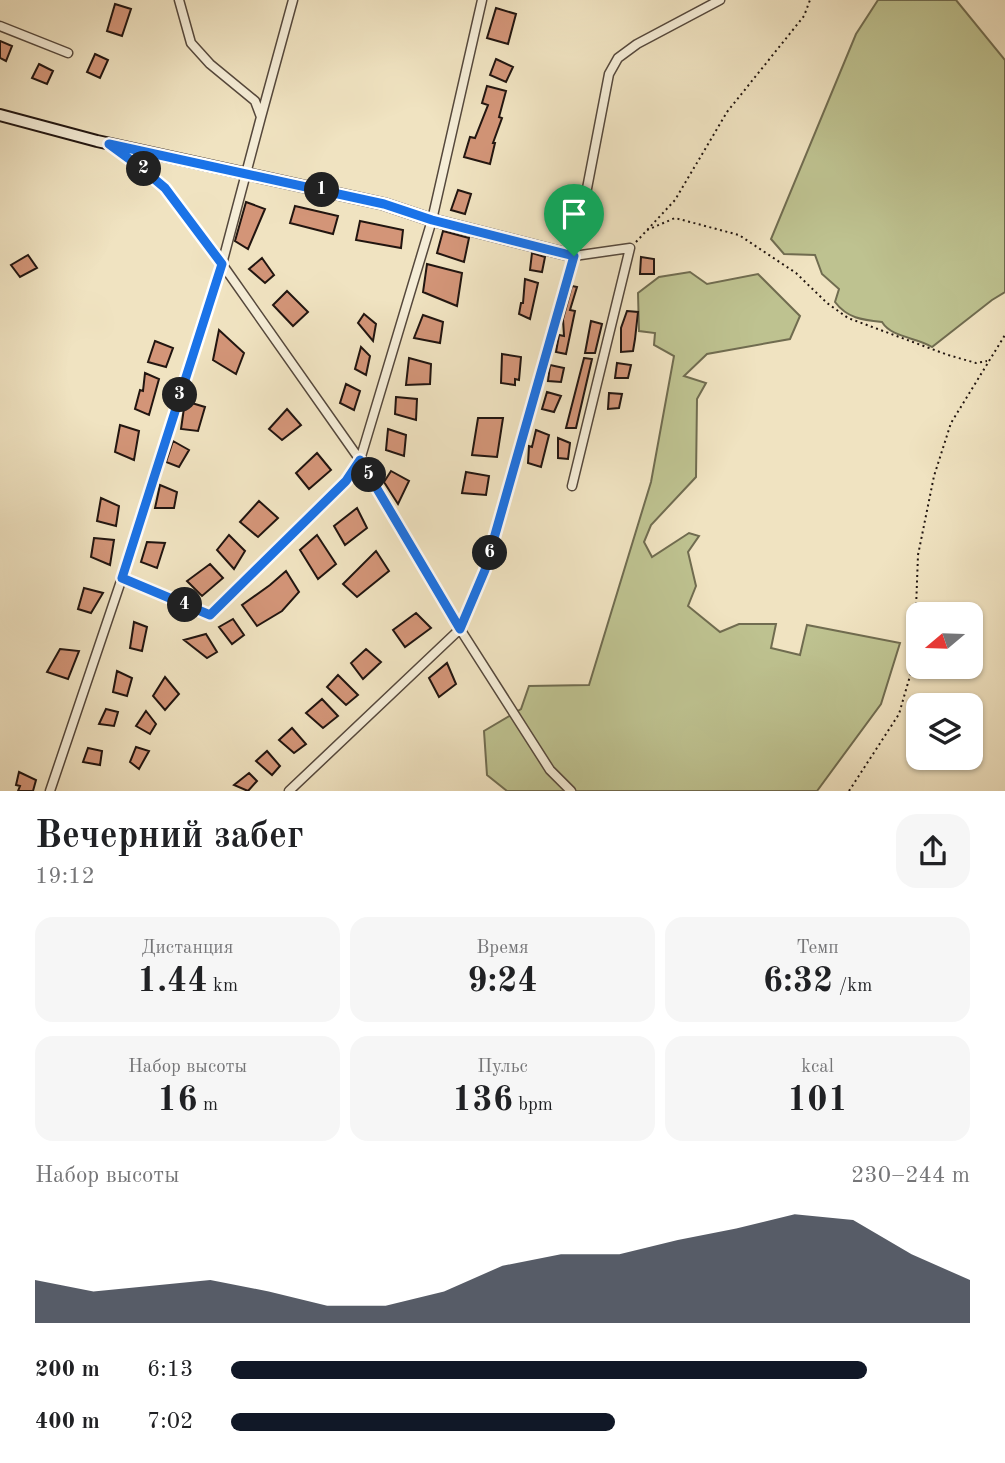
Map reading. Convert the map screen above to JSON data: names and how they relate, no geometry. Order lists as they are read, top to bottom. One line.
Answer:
{"north":"left","page":{"pins":["2","1","3","5","6","4"],"heading":["Вечерний забег","19:12"],"stats":[["Дистанция","1.44 km"],["Время","9:24"],["Темп","6:32 /km"],["Набор высоты","16 m"],["Пульс","136 bpm"],["kcal","101"]],"chart":["Набор высоты","230–244 m"],"list":[{"name":"200 m","note":"6:13"},{"name":"400 m","note":"7:02"}]}}
